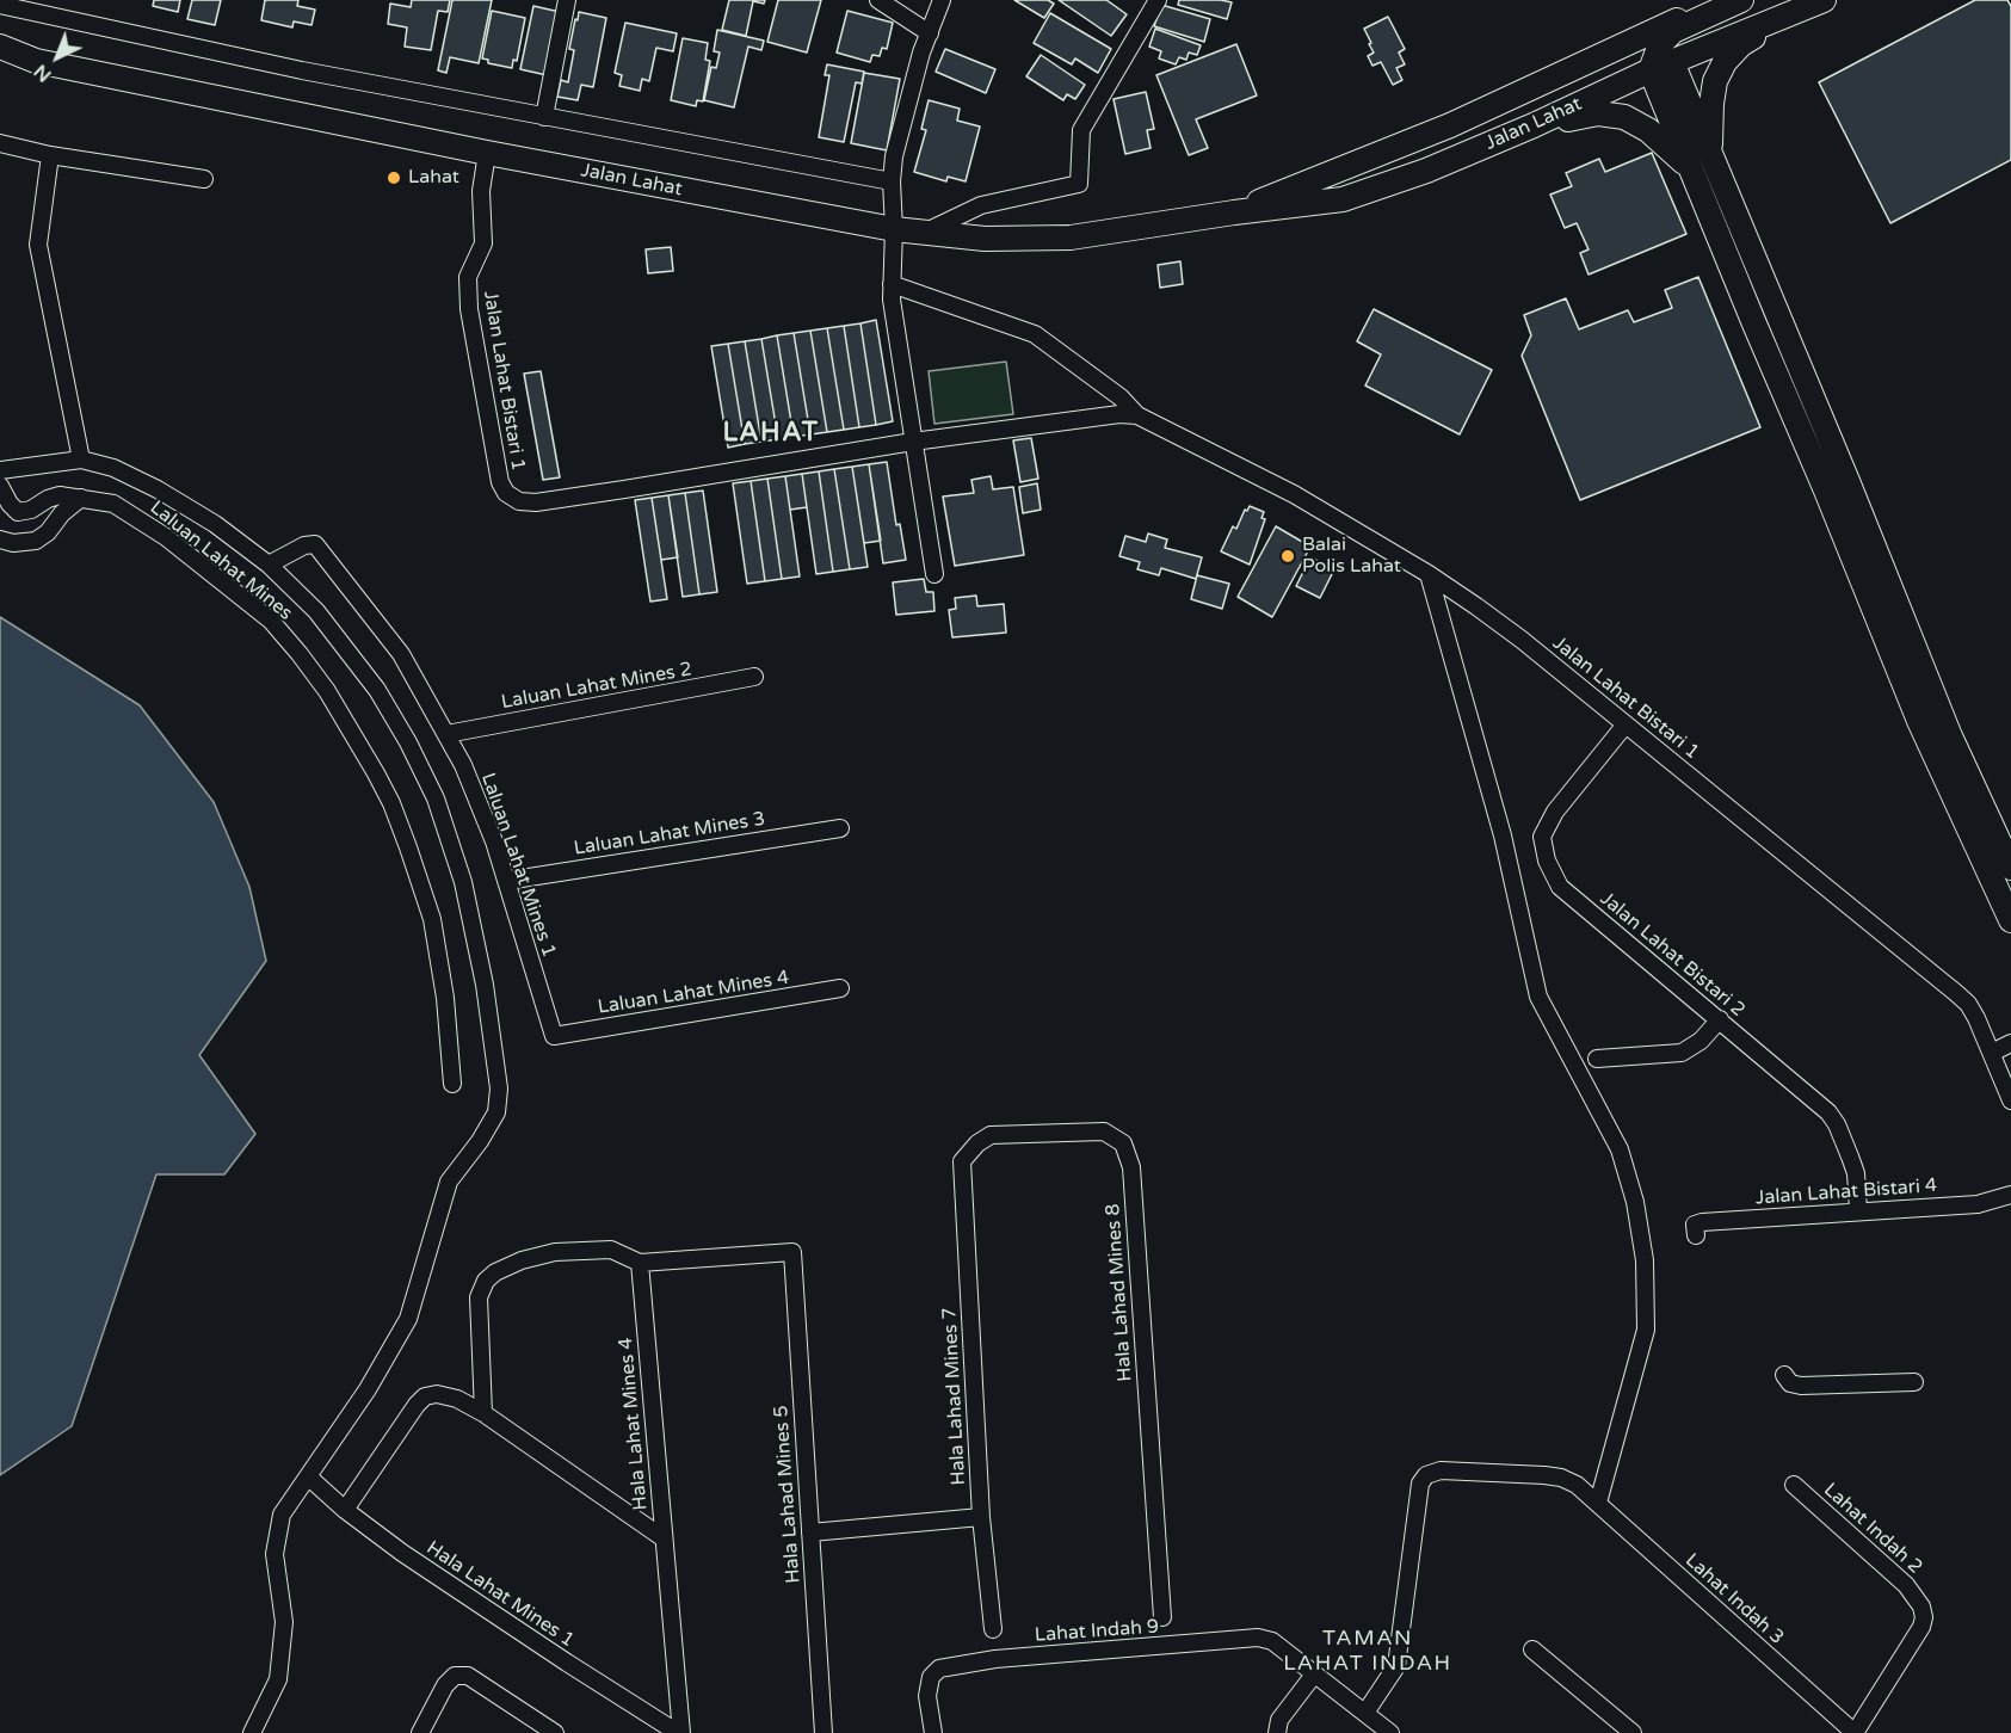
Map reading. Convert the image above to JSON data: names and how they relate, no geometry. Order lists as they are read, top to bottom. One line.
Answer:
{"streets":{"main road":["Jalan Lahat"],"street":["Jalan Lahat Bistari 1","Laluan Lahat Mines","Laluan Lahat Mines 2","Laluan Lahat Mines 3","Laluan Lahat Mines 1","Jalan Lahat Bistari 2","Laluan Lahat Mines 4","Jalan Lahat Bistari 4","Hala Lahad Mines 8","Hala Lahad Mines 7","Hala Lahat Mines 4","Hala Lahad Mines 5","Lahat Indah 2","Hala Lahat Mines 1","Lahat Indah 3","Lahat Indah 9"]},"crossings":[["Jalan Lahat","Jalan Lahat Bistari 1"],["Jalan Lahat Bistari 1","Jalan Lahat Bistari 2"],["Laluan Lahat Mines 2","Laluan Lahat Mines 1"],["Laluan Lahat Mines 3","Laluan Lahat Mines 1"],["Laluan Lahat Mines 1","Laluan Lahat Mines 4"],["Jalan Lahat Bistari 2","Jalan Lahat Bistari 4"],["Hala Lahad Mines 8","Hala Lahad Mines 7"],["Hala Lahat Mines 4","Hala Lahad Mines 5"],["Hala Lahat Mines 4","Hala Lahat Mines 1"],["Lahat Indah 2","Lahat Indah 3"]],"districts":["LAHAT","TAMAN LAHAT INDAH"],"places":["Lahat","Balai Polis Lahat"],"north":"bottom left"}
